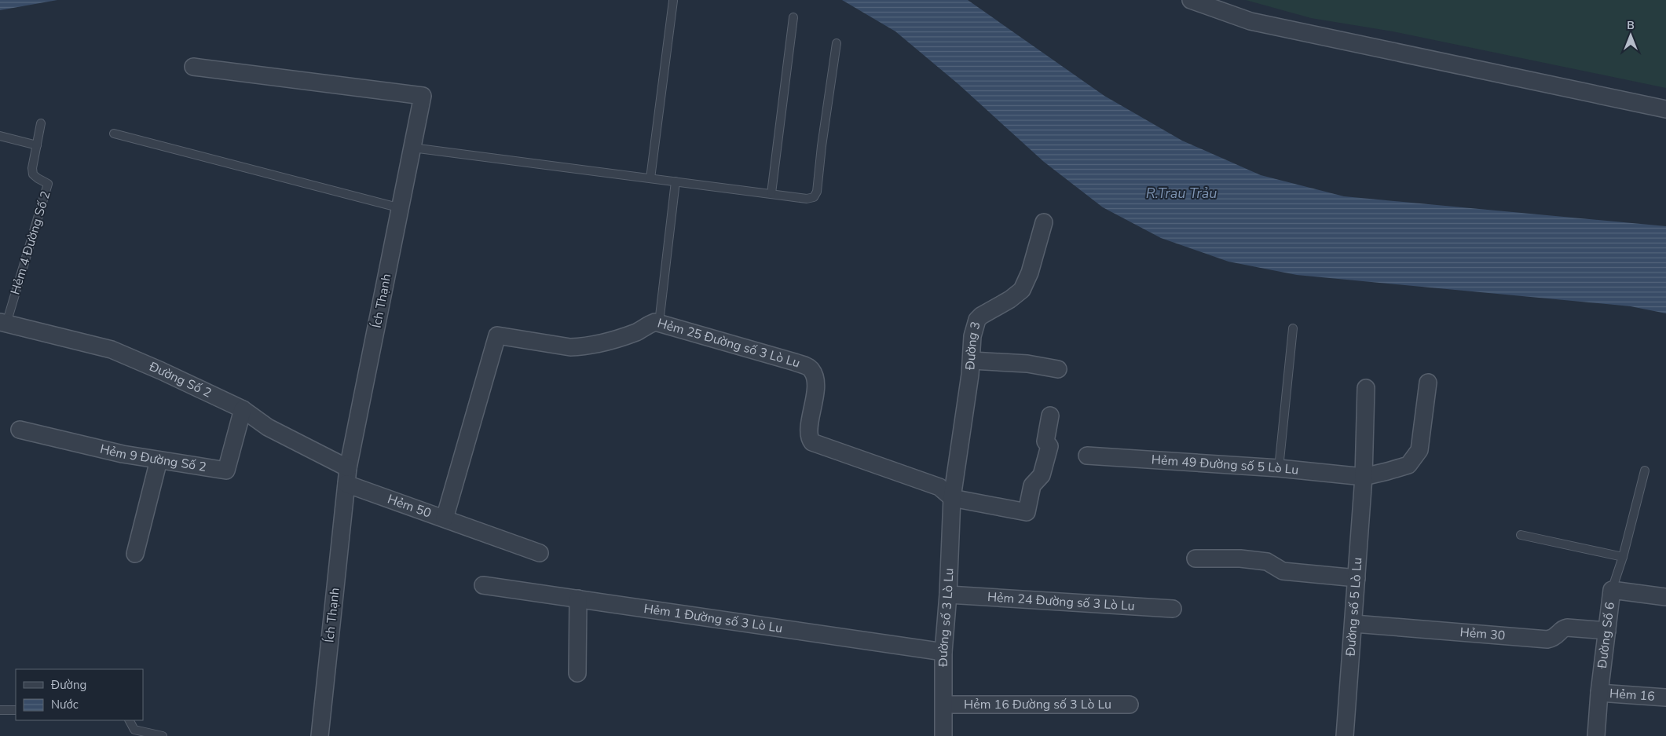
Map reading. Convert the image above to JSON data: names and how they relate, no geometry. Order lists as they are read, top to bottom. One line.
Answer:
{"streets":{"street":["Ích Thạnh","Hẻm 25 Đường số 3 Lò Lu","Đường 3","Đường Số 2","Hẻm 9 Đường Số 2","Hẻm 49 Đường số 5 Lò Lu","Hẻm 50","Hẻm 24 Đường số 3 Lò Lu","Đường số 5 Lò Lu","Đường số 3 Lò Lu","Hẻm 1 Đường số 3 Lò Lu","Hẻm 30","Đường Số 6","Hẻm 16","Hẻm 16 Đường số 3 Lò Lu"],"lane":["Hẻm 4 Đường Số 2"]},"crossings":[["Hẻm 4 Đường Số 2","Đường Số 2"],["Ích Thạnh","Đường Số 2"],["Ích Thạnh","Hẻm 50"],["Hẻm 25 Đường số 3 Lò Lu","Đường 3"],["Hẻm 25 Đường số 3 Lò Lu","Hẻm 50"],["Hẻm 25 Đường số 3 Lò Lu","Đường số 3 Lò Lu"],["Đường 3","Đường số 3 Lò Lu"],["Đường Số 2","Hẻm 9 Đường Số 2"],["Đường Số 2","Hẻm 50"],["Hẻm 49 Đường số 5 Lò Lu","Đường số 5 Lò Lu"],["Hẻm 24 Đường số 3 Lò Lu","Đường số 3 Lò Lu"],["Đường số 5 Lò Lu","Hẻm 30"],["Đường số 3 Lò Lu","Hẻm 1 Đường số 3 Lò Lu"],["Đường số 3 Lò Lu","Hẻm 16 Đường số 3 Lò Lu"],["Hẻm 30","Đường Số 6"],["Đường Số 6","Hẻm 16"]],"water":["R.Trau Trảu"],"legend":["Đường","Nước"],"north":"top"}
